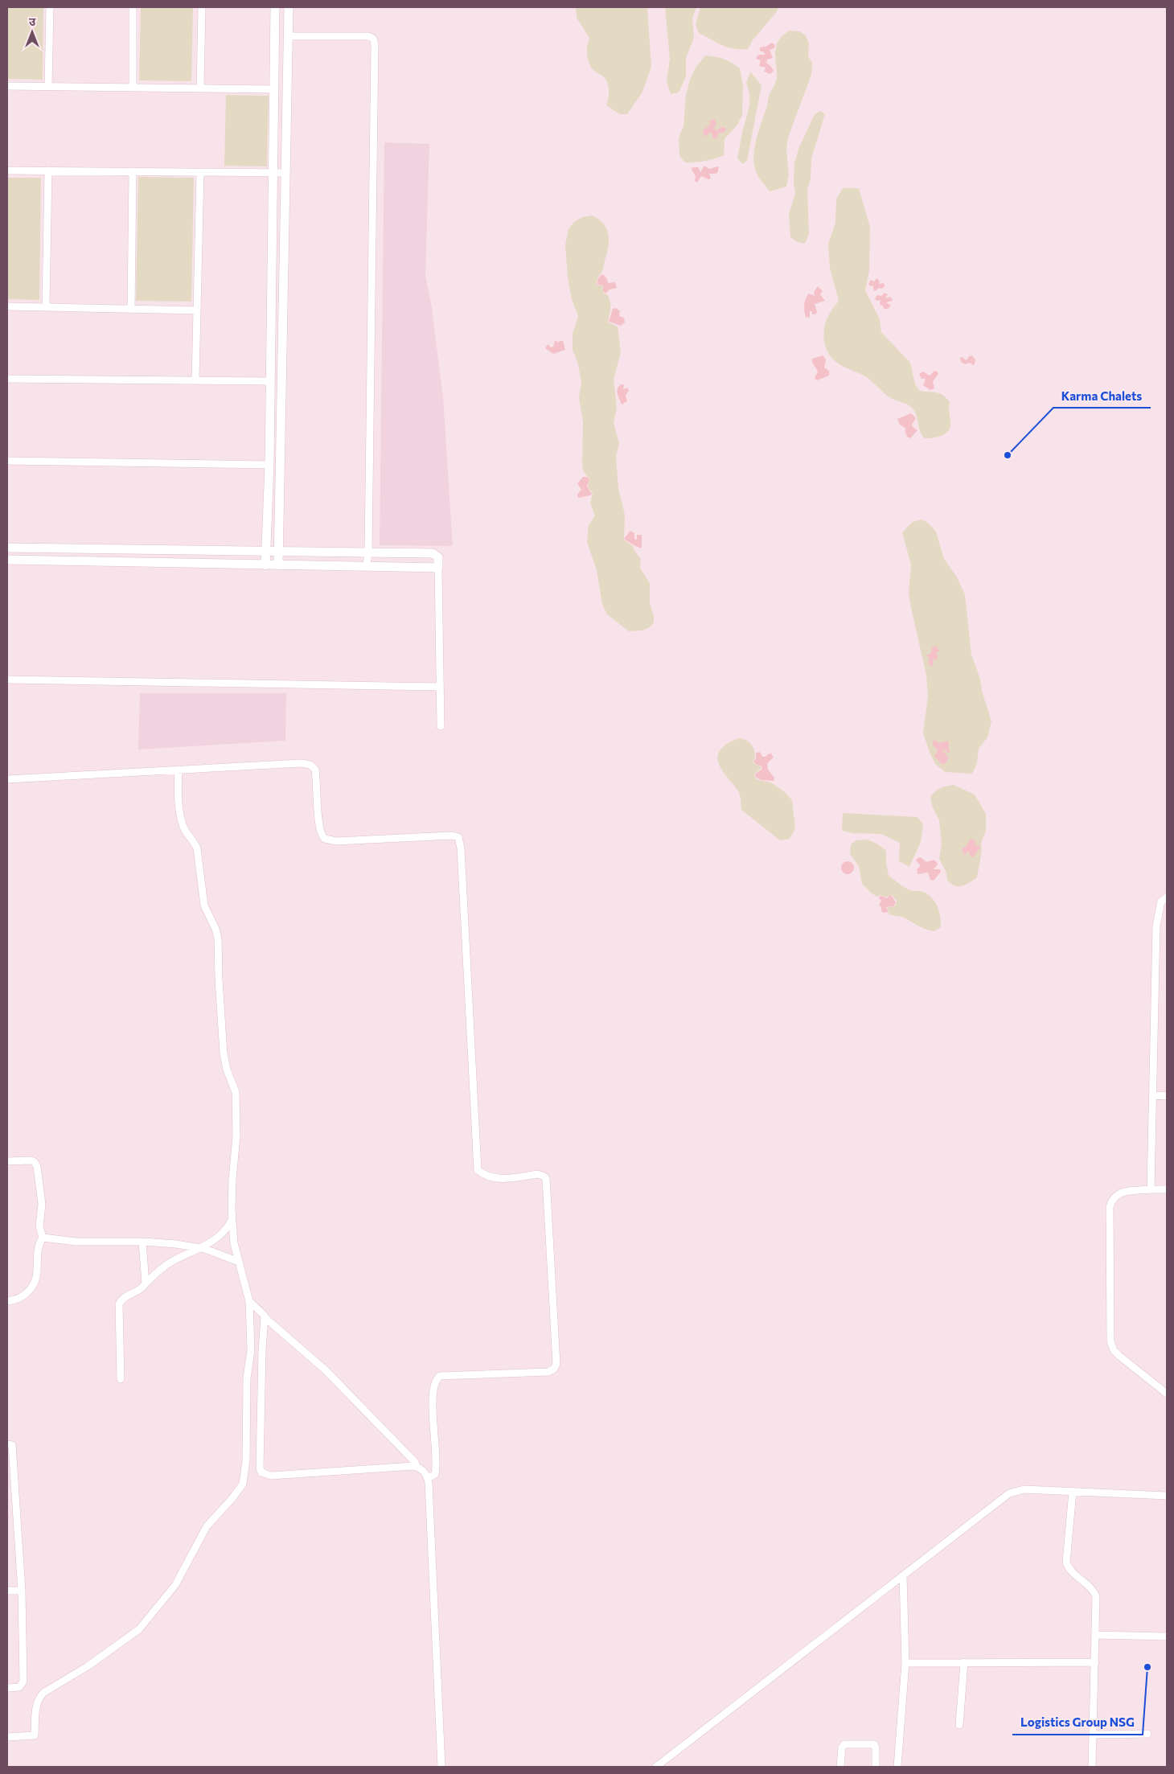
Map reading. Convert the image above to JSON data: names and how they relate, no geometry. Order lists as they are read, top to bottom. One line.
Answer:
{"places":["Karma Chalets","Logistics Group NSG"],"north":"top"}
